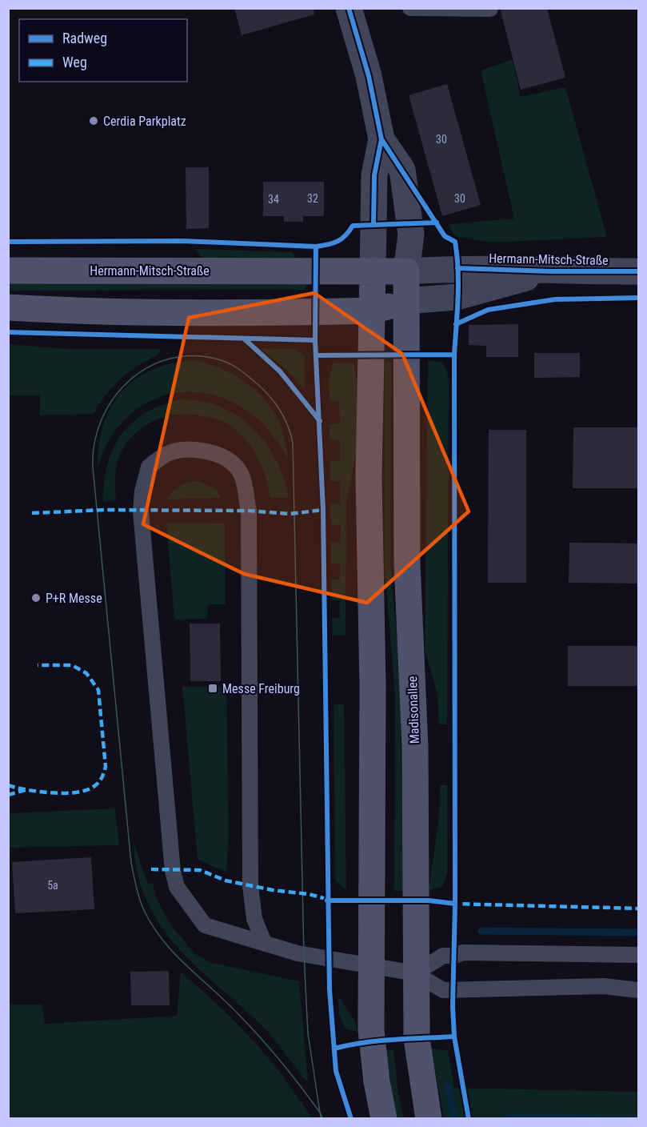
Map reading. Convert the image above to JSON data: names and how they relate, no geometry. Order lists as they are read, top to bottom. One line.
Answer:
{"streets":{"main road":["Hermann-Mitsch-Straße","Madisonallee"]},"crossings":[["Hermann-Mitsch-Straße","Madisonallee"]],"places":{"other":["Cerdia Parkplatz","P+R Messe"],"transit":["Messe Freiburg"]},"house_numbers":["30","32","30","34","5a"],"legend":["Radweg","Weg"]}
